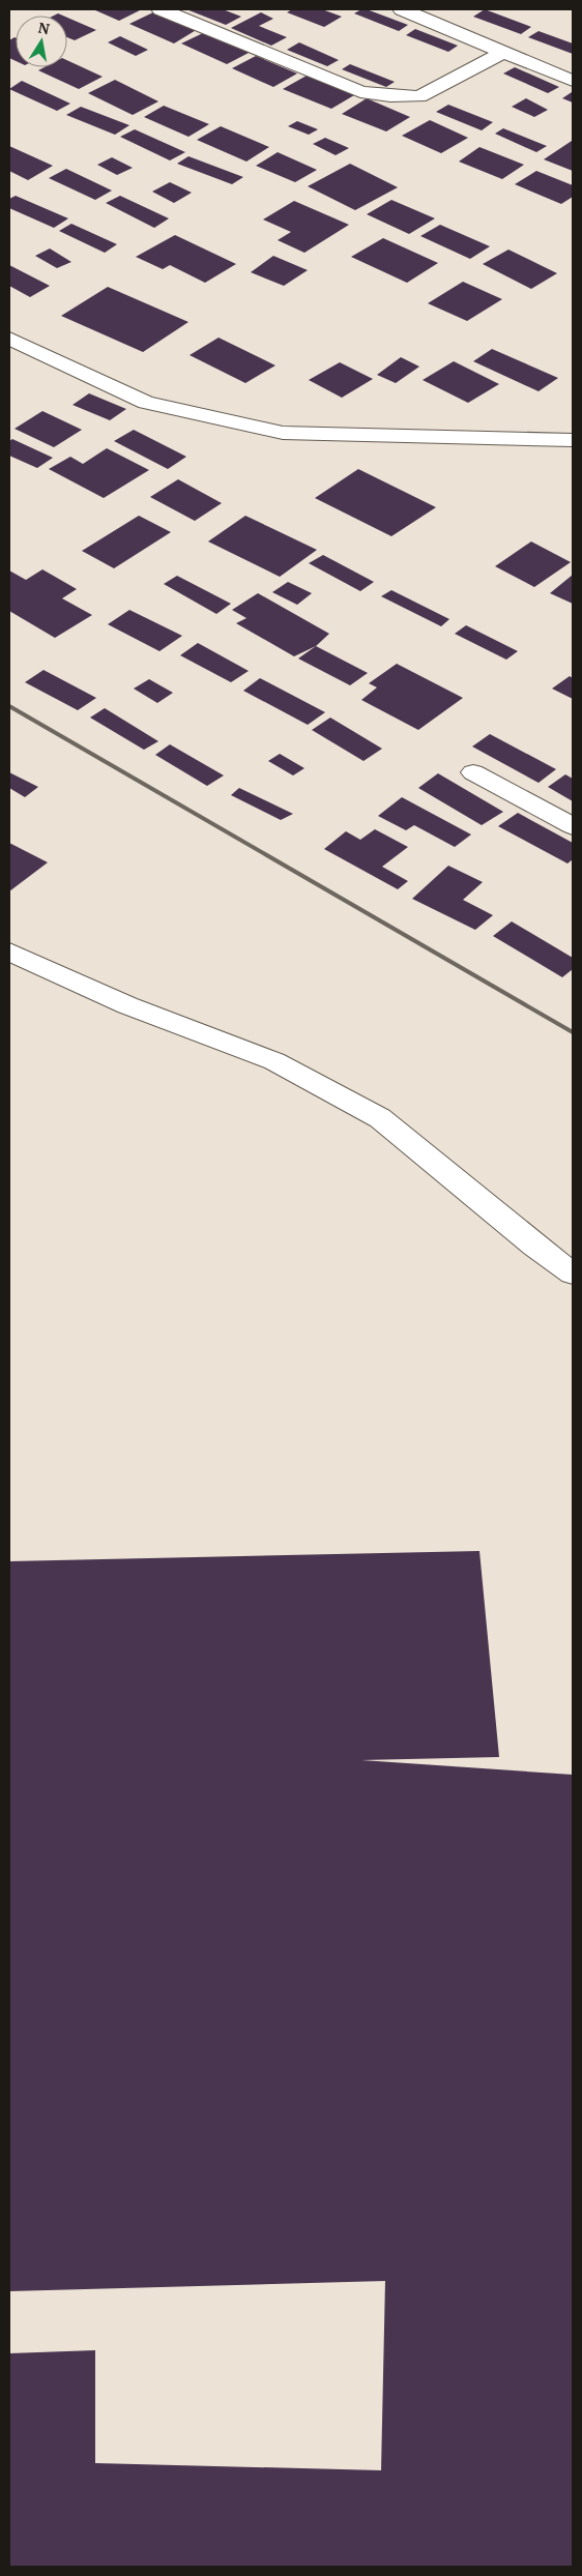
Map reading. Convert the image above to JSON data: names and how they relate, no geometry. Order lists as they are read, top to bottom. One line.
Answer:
{"north":"top"}
